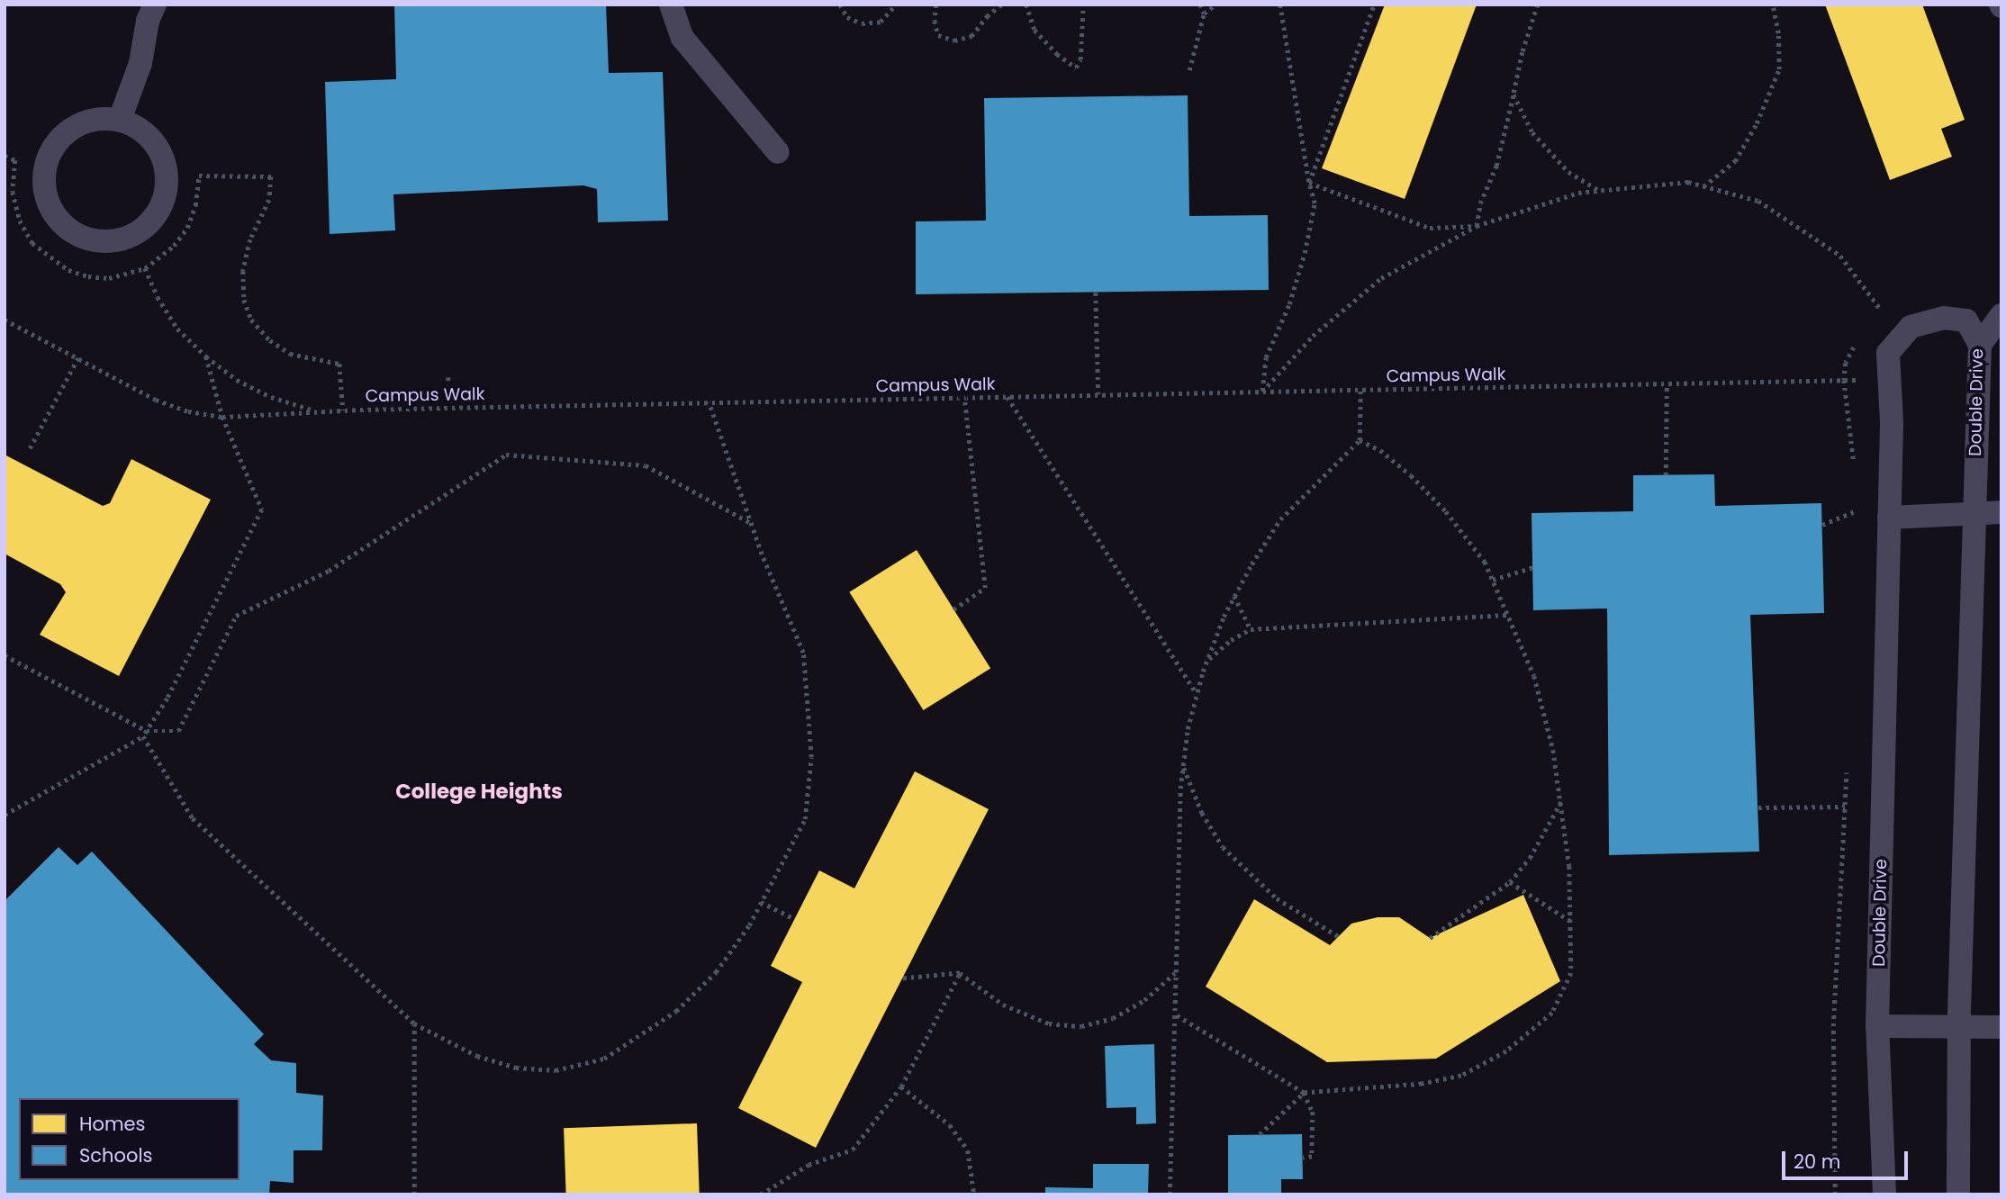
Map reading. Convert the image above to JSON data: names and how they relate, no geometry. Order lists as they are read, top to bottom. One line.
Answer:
{"streets":{"lane":["Double Drive"],"path":["Campus Walk"]},"crossings":[["Campus Walk","Double Drive"]],"districts":["College Heights"],"legend":["Homes","Schools"],"scale_bar":"20 m"}
